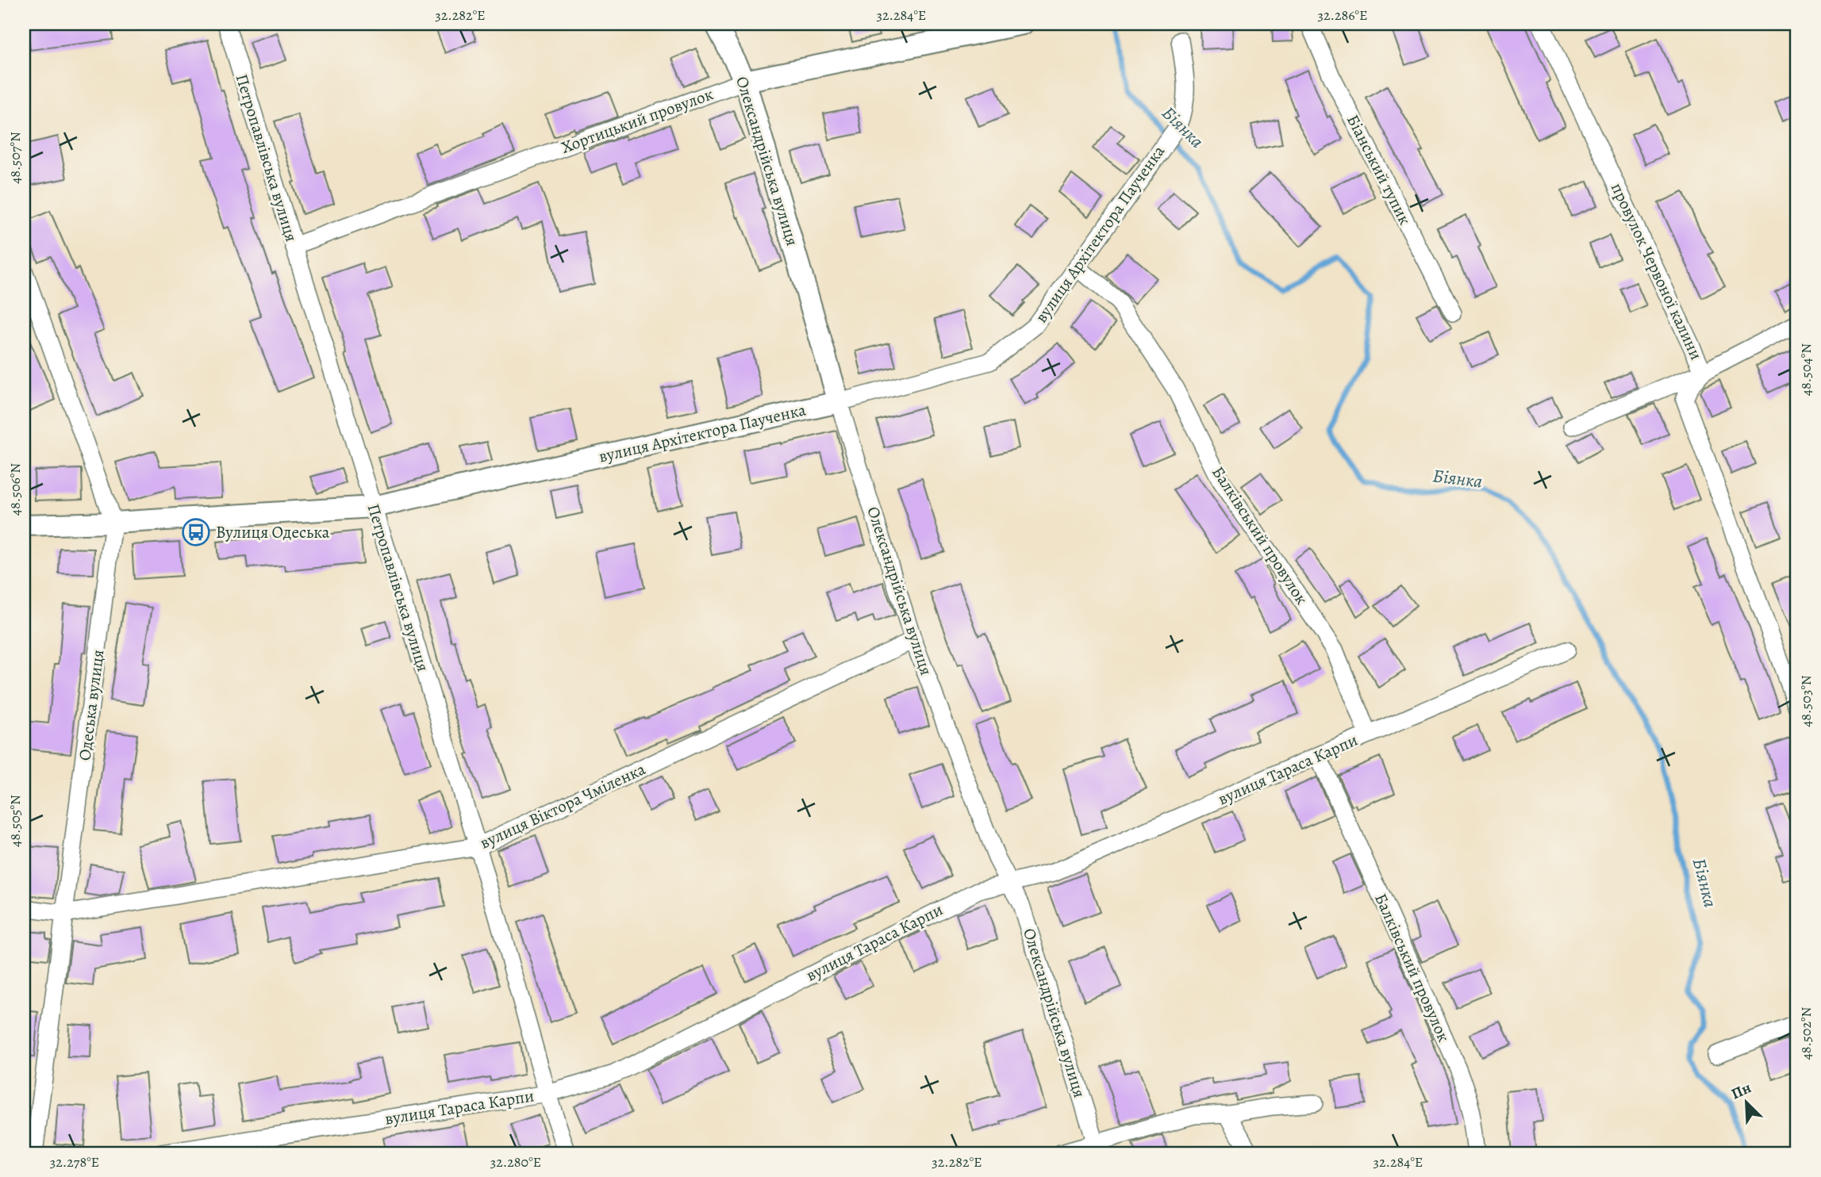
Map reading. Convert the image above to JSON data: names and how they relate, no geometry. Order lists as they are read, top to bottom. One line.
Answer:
{"streets":{"street":["Хортицький провулок","Петропавлівська вулиця","Олександрійська вулиця","Біанський тупик","вулиця Архітектора Паученка","провулок Червоної калини","Балківський провулок","Одеська вулиця","вулиця Тараса Карпи","вулиця Віктора Чміленка"]},"crossings":[["Хортицький провулок","Петропавлівська вулиця"],["Хортицький провулок","Олександрійська вулиця"],["Петропавлівська вулиця","вулиця Архітектора Паученка"],["Петропавлівська вулиця","вулиця Тараса Карпи"],["Петропавлівська вулиця","вулиця Віктора Чміленка"],["Олександрійська вулиця","вулиця Архітектора Паученка"],["Олександрійська вулиця","вулиця Тараса Карпи"],["Олександрійська вулиця","вулиця Віктора Чміленка"],["вулиця Архітектора Паученка","Балківський провулок"],["вулиця Архітектора Паученка","Одеська вулиця"],["Балківський провулок","вулиця Тараса Карпи"],["Одеська вулиця","вулиця Віктора Чміленка"]],"water":["Біянка"],"places":{"bus stop":["Вулиця Одеська"]},"north":"top left","coordinates":["32.282°E","32.284°E","32.286°E","48.507°N","48.504°N","48.506°N","48.503°N","48.505°N","48.502°N","32.278°E","32.280°E"]}
